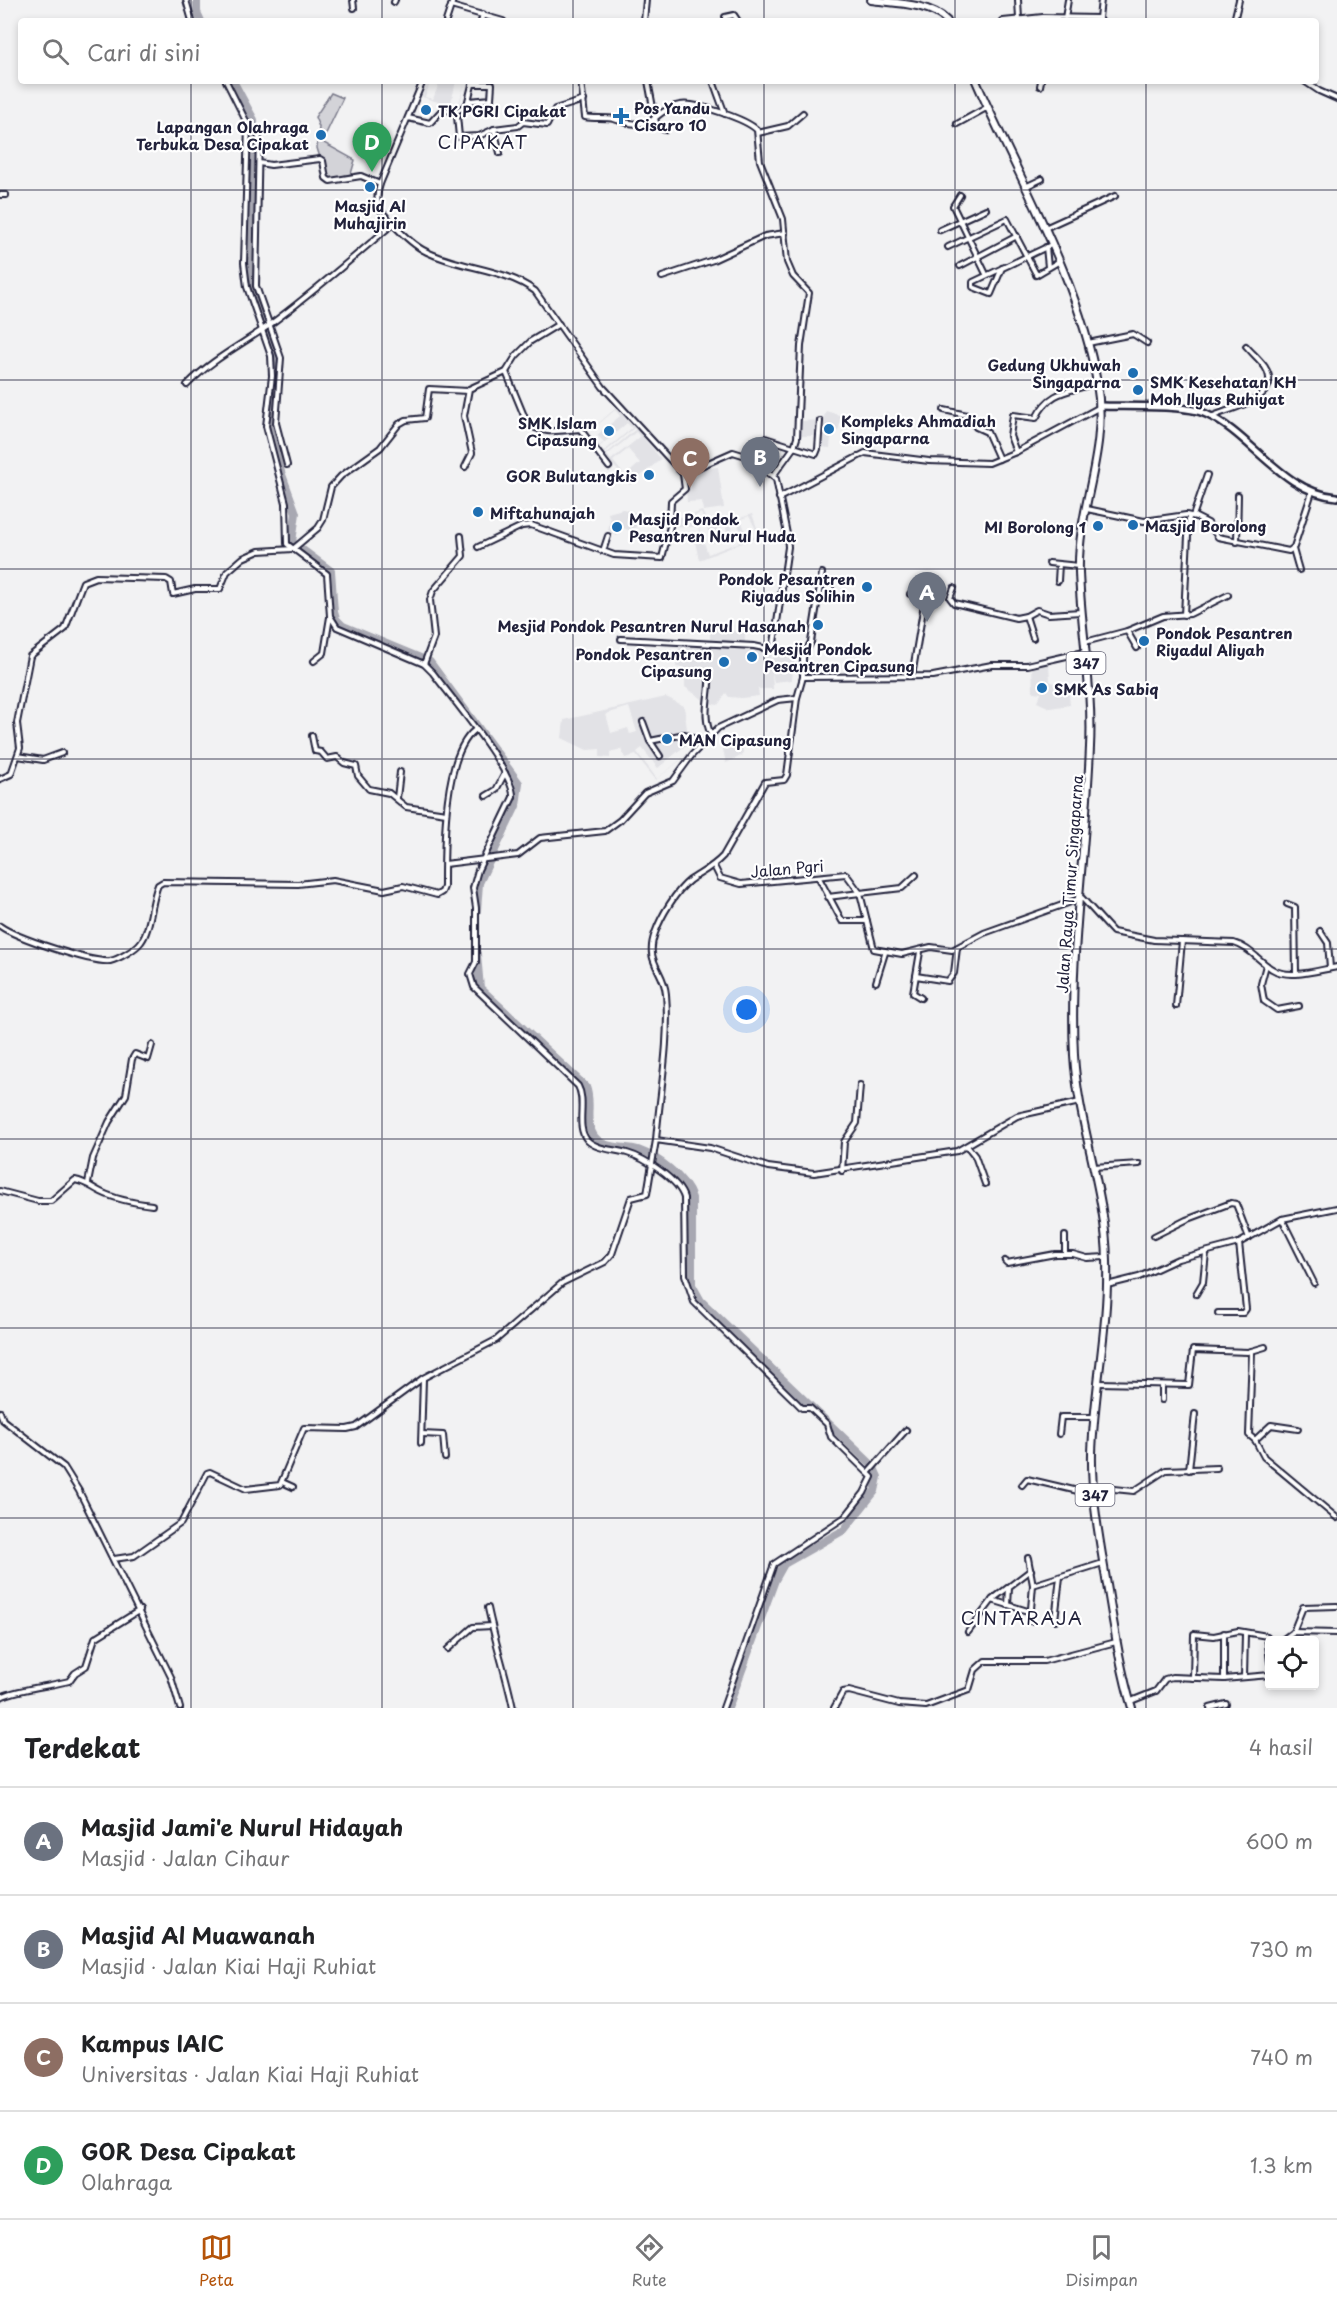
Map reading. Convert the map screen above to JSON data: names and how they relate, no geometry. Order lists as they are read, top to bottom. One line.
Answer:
{"streets":{"main road":["347","Jalan Raya Timur Singaparna"],"street":["Jalan Pgri"]},"districts":["CIPAKAT","CINTARAJA"],"places":{"other":["TK PGRI Cipakat","Lapangan Olahraga Terbuka Desa Cipakat","Masjid Al Muhajirin","Gedung Ukhuwah Singaparna","SMK Kesehatan KH Moh Ilyas Ruhiyat","Kompleks Ahmadiah Singaparna","SMK Islam Cipasung","GOR Bulutangkis","Miftahunajah","Masjid Borolong","MI Borolong 1","Masjid Pondok Pesantren Nurul Huda","Pondok Pesantren Riyadus Solihin","Mesjid Pondok Pesantren Nurul Hasanah","Pondok Pesantren Riyadul Aliyah","Mesjid Pondok Pesantren Cipasung","Pondok Pesantren Cipasung","SMK As Sabiq","MAN Cipasung"],"health":["Pos Yandu Cisaro 10"]},"page":{"search":"Cari di sini","pins":["D","B","C","A"],"heading":["Terdekat","4 hasil"],"list":[{"mark":"A","name":"Masjid Jami'e Nurul Hidayah","note":"Masjid · Jalan Cihaur","value":"600 m"},{"mark":"B","name":"Masjid Al Muawanah","note":"Masjid · Jalan Kiai Haji Ruhiat","value":"730 m"},{"mark":"C","name":"Kampus IAIC","note":"Universitas · Jalan Kiai Haji Ruhiat","value":"740 m"},{"mark":"D","name":"GOR Desa Cipakat","note":"Olahraga","value":"1.3 km"}],"nav":["Peta","Rute","Disimpan"]}}
